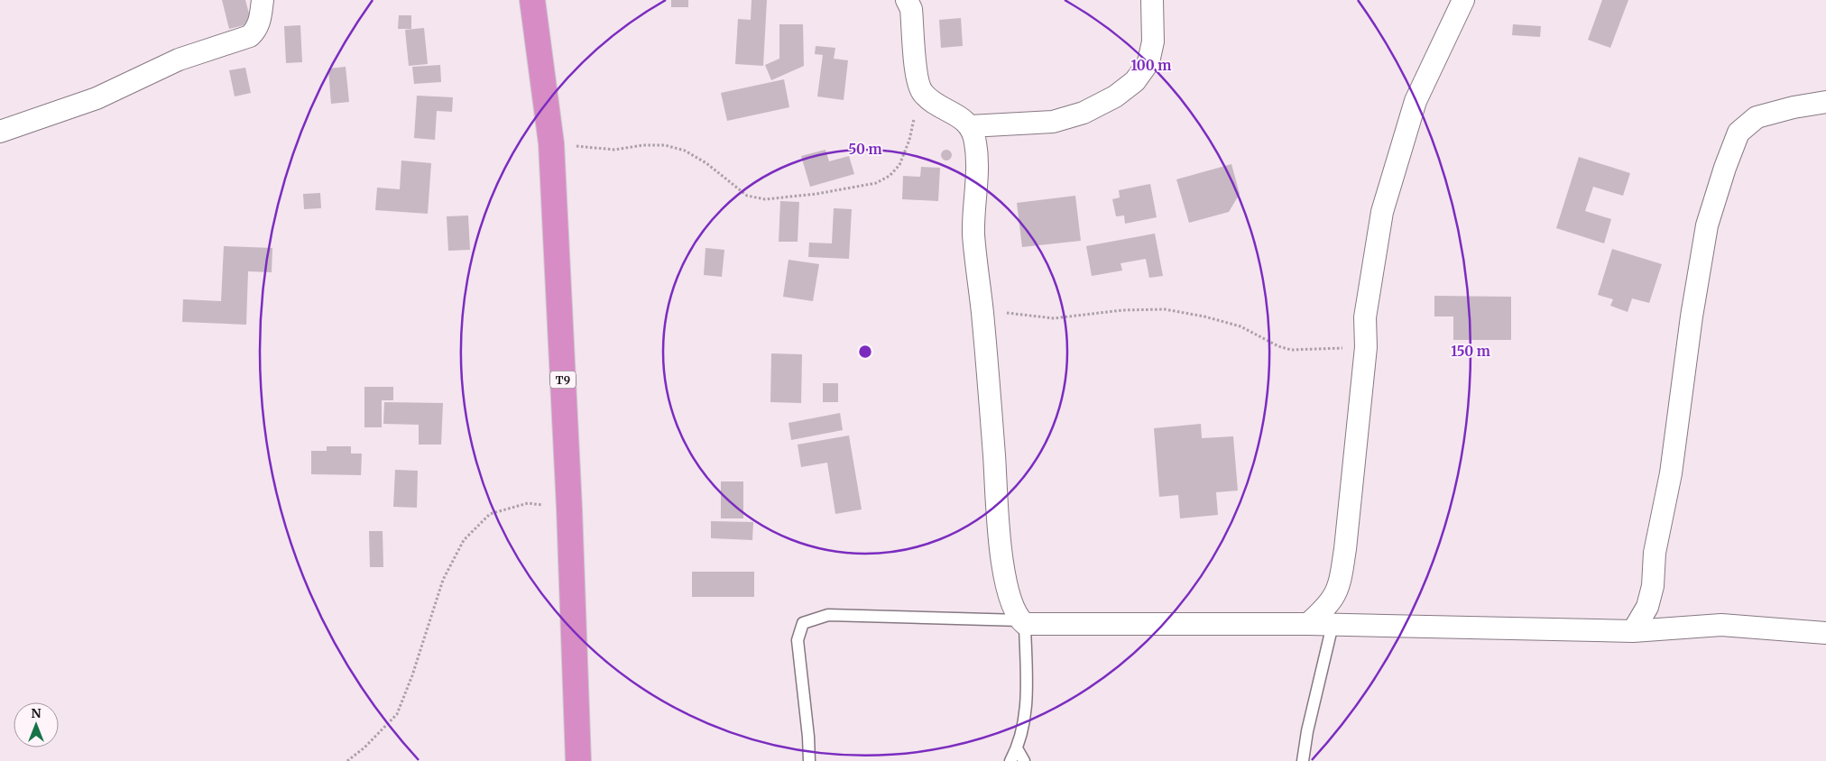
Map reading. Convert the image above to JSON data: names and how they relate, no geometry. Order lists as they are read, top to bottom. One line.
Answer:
{"streets":{"highway":["T9"]},"north":"top","rings":["100 m","50 m","150 m"]}
